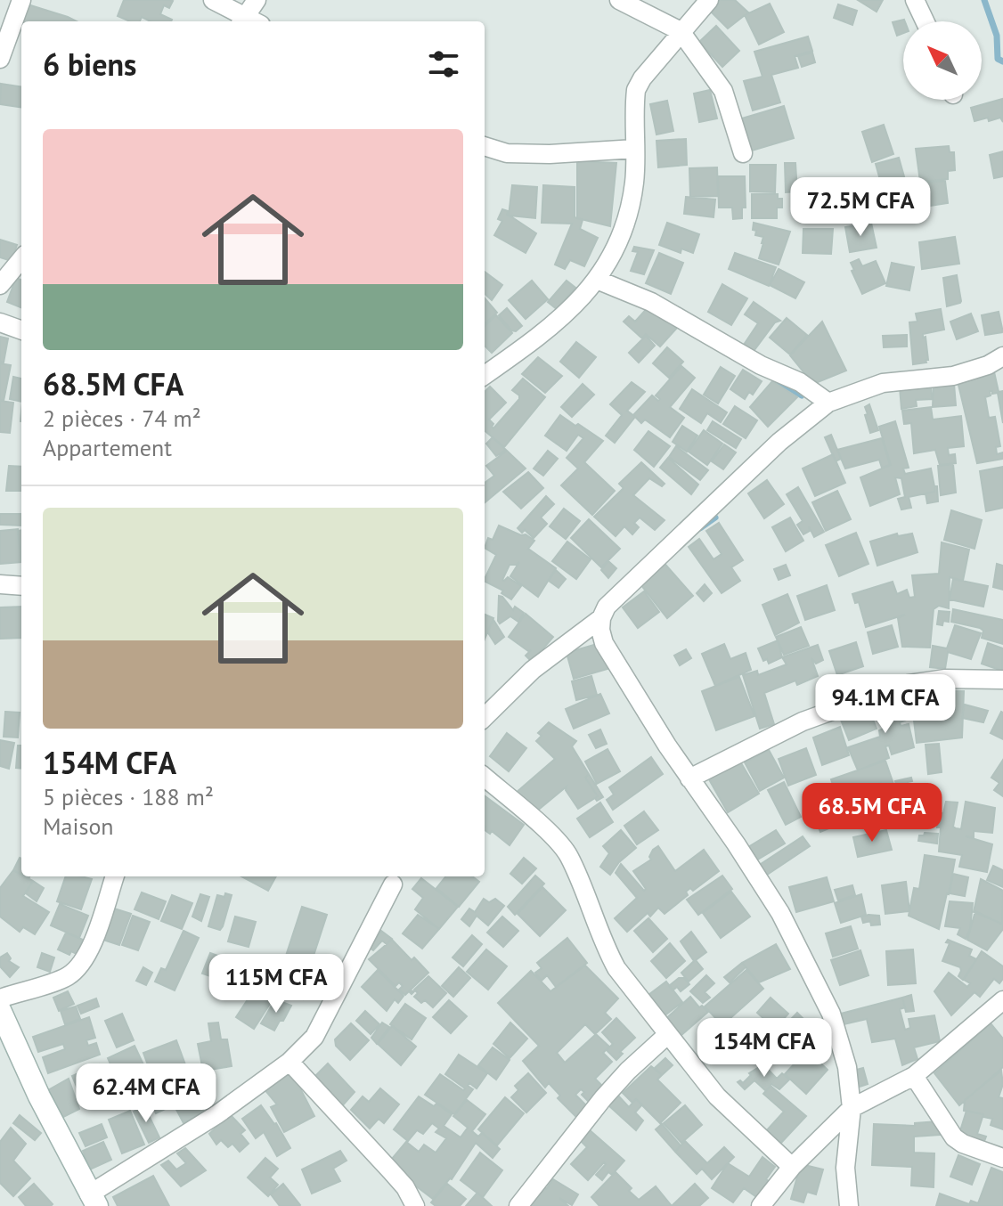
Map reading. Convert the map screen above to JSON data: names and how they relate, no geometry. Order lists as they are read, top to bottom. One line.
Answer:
{"north":"top left","page":{"heading":"6 biens","list":[{"name":"68.5M CFA","note":"2 pièces · 74 m² · Appartement"},{"name":"154M CFA","note":"5 pièces · 188 m² · Maison"}],"price":["72.5M CFA","94.1M CFA","68.5M CFA","115M CFA","154M CFA","62.4M CFA"]}}
